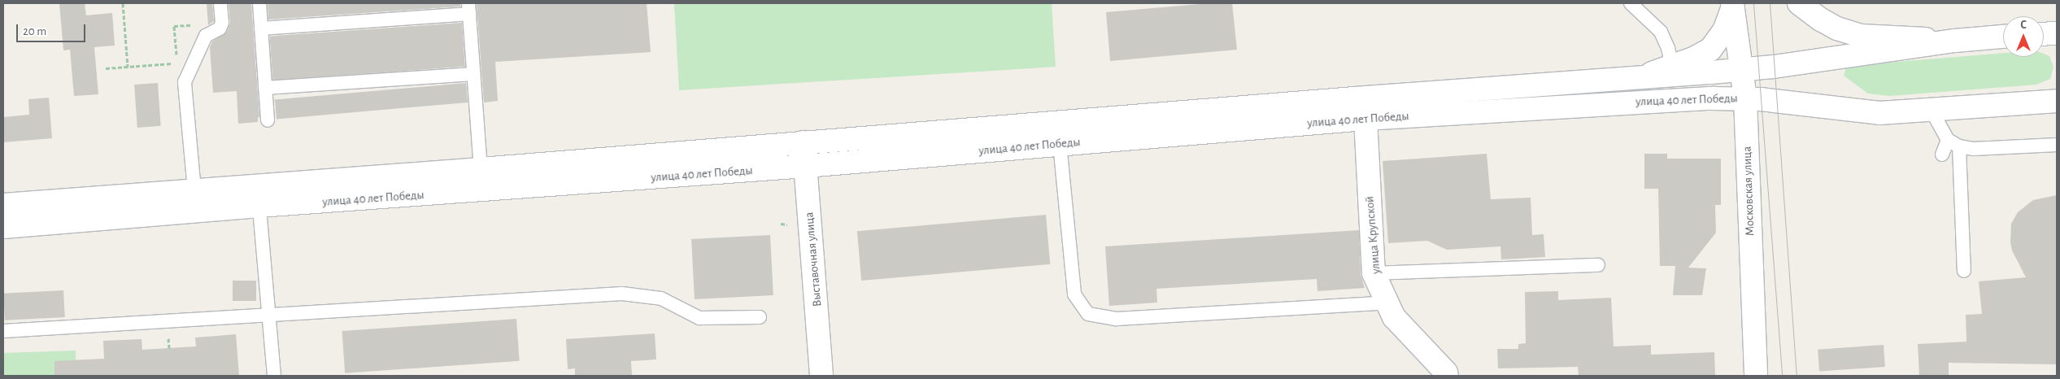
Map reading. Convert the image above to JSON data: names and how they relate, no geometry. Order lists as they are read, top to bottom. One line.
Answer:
{"streets":{"main road":["улица 40 лет Победы","Московская улица","улица Крупской","Выставочная улица"]},"crossings":[["улица 40 лет Победы","Московская улица"],["улица 40 лет Победы","улица Крупской"],["улица 40 лет Победы","Выставочная улица"]],"scale_bar":"20 m","north":"top"}
